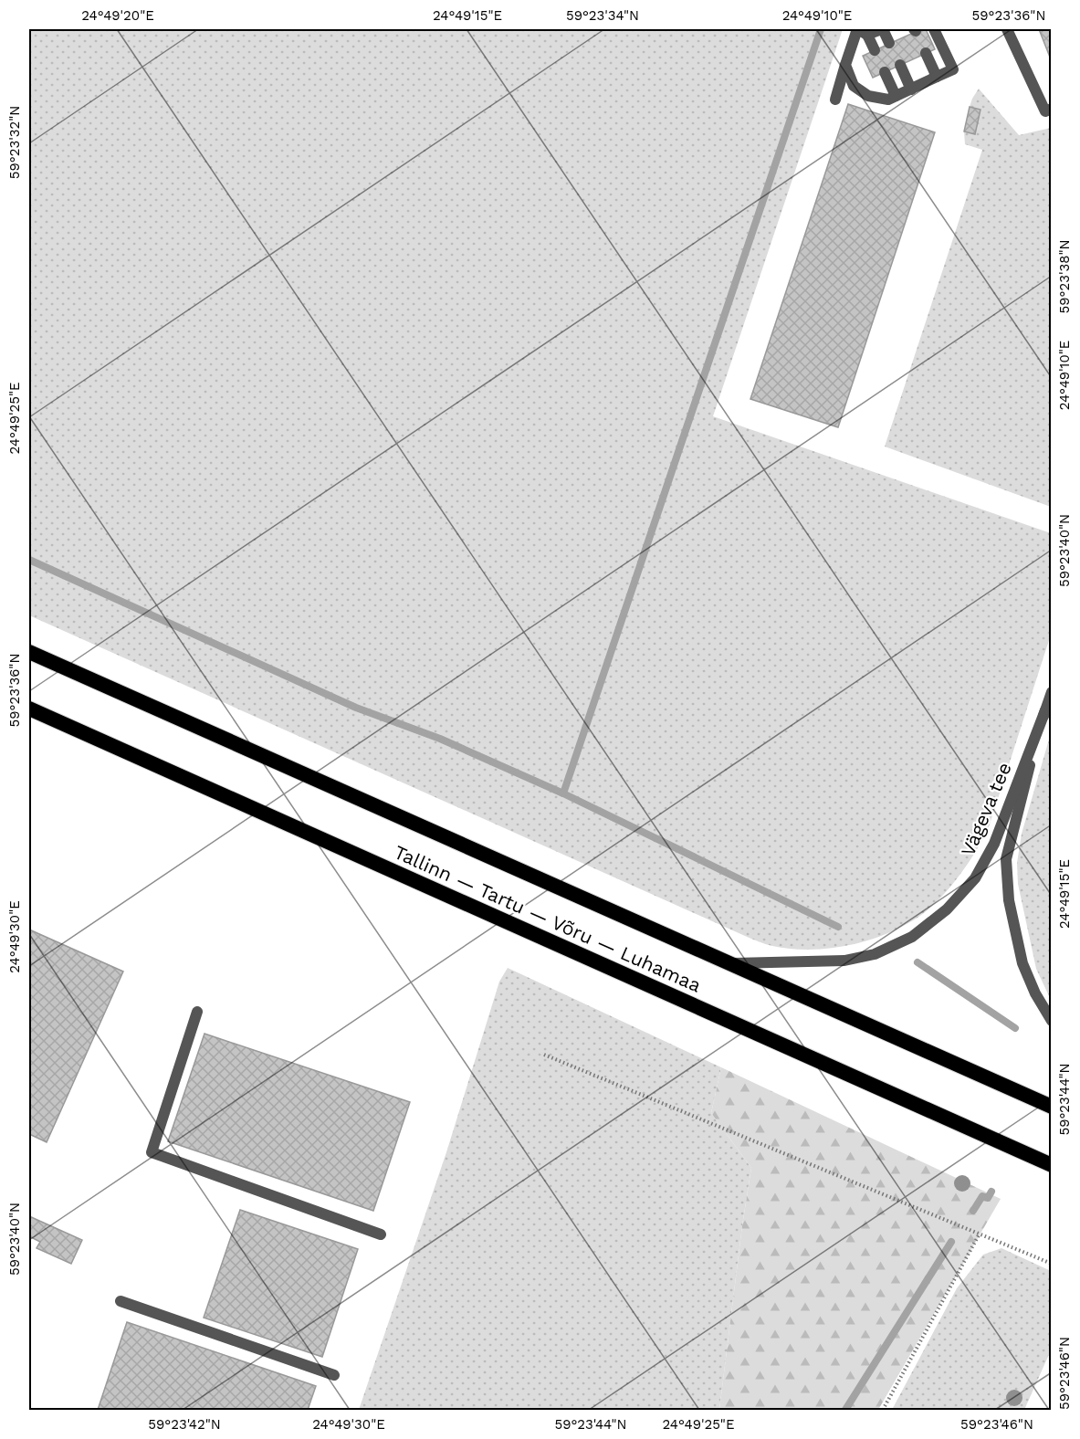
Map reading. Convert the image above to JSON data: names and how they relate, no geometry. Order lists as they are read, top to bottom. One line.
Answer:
{"streets":{"highway":["Tallinn — Tartu — Võru — Luhamaa"],"street":["Vägeva tee"]},"crossings":[["Vägeva tee","Tallinn — Tartu — Võru — Luhamaa"]],"coordinates":["24°49'20\"E","24°49'15\"E","59°23'34\"N","24°49'10\"E","59°23'36\"N","59°23'32\"N","59°23'38\"N","24°49'25\"E","59°23'40\"N","24°49'30\"E","59°23'44\"N","59°23'46\"N","59°23'42\"N"]}
